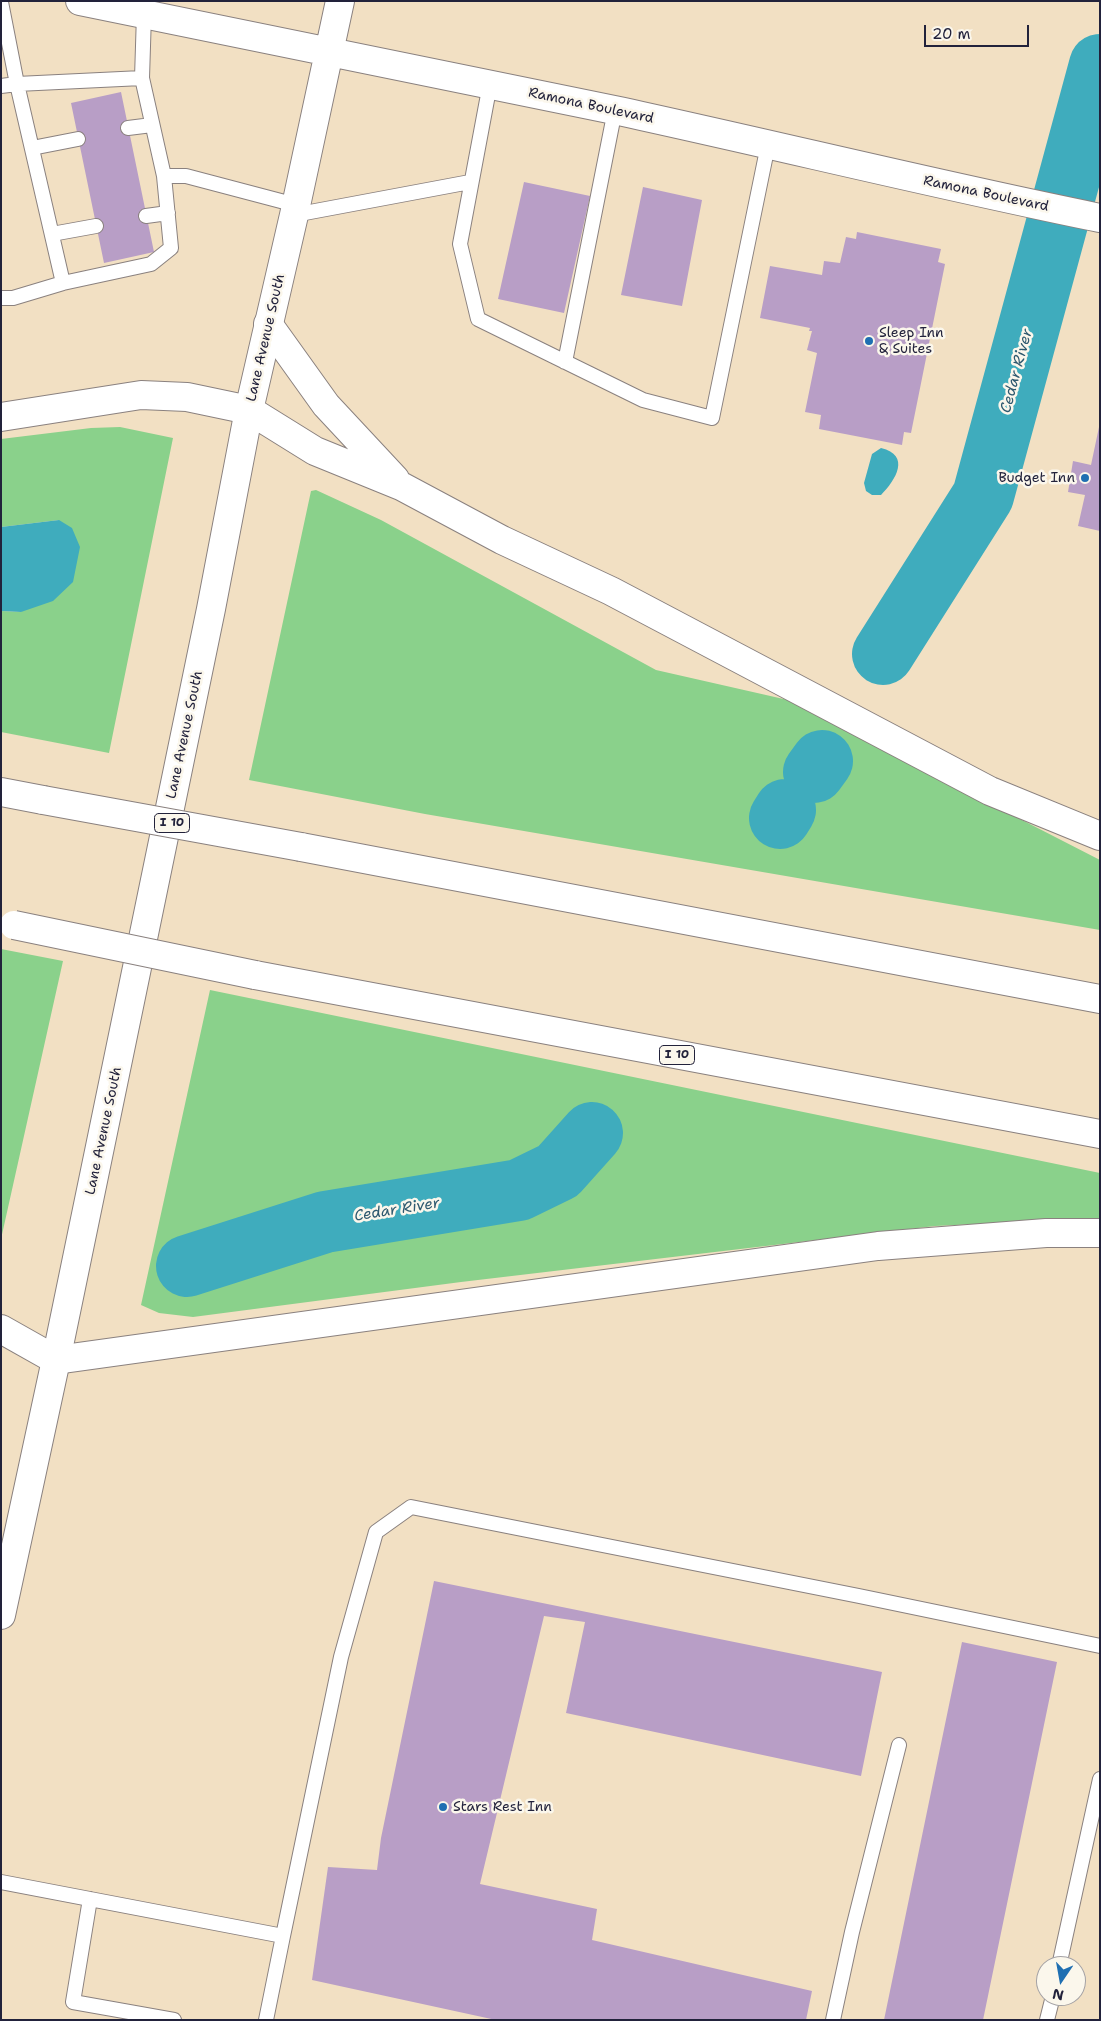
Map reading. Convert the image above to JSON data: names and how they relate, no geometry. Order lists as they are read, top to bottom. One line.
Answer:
{"streets":{"main road":["Ramona Boulevard","Lane Avenue South","I 10"]},"crossings":[["Ramona Boulevard","Lane Avenue South"]],"water":["Cedar River"],"places":["Sleep Inn & Suites","Budget Inn","Stars Rest Inn"],"scale_bar":"20 m","north":"bottom"}
